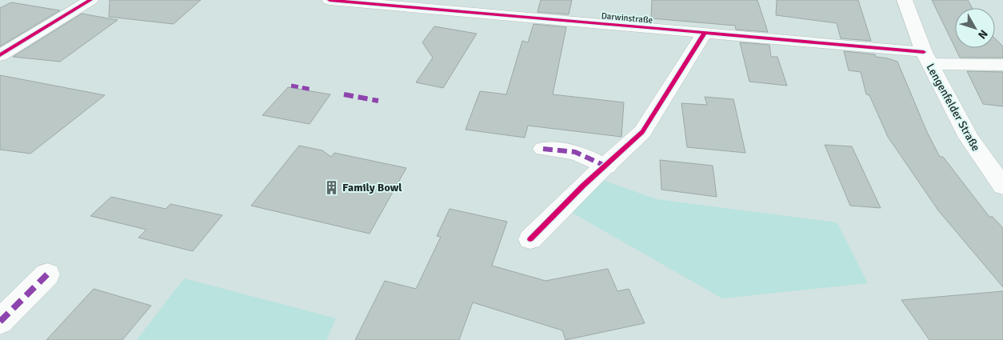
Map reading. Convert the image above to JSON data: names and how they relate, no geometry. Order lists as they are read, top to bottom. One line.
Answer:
{"streets":{"street":["Darwinstraße","Lengenfelder Straße"]},"crossings":[["Darwinstraße","Lengenfelder Straße"]],"places":{"building":["Family Bowl"]},"north":"bottom right"}
